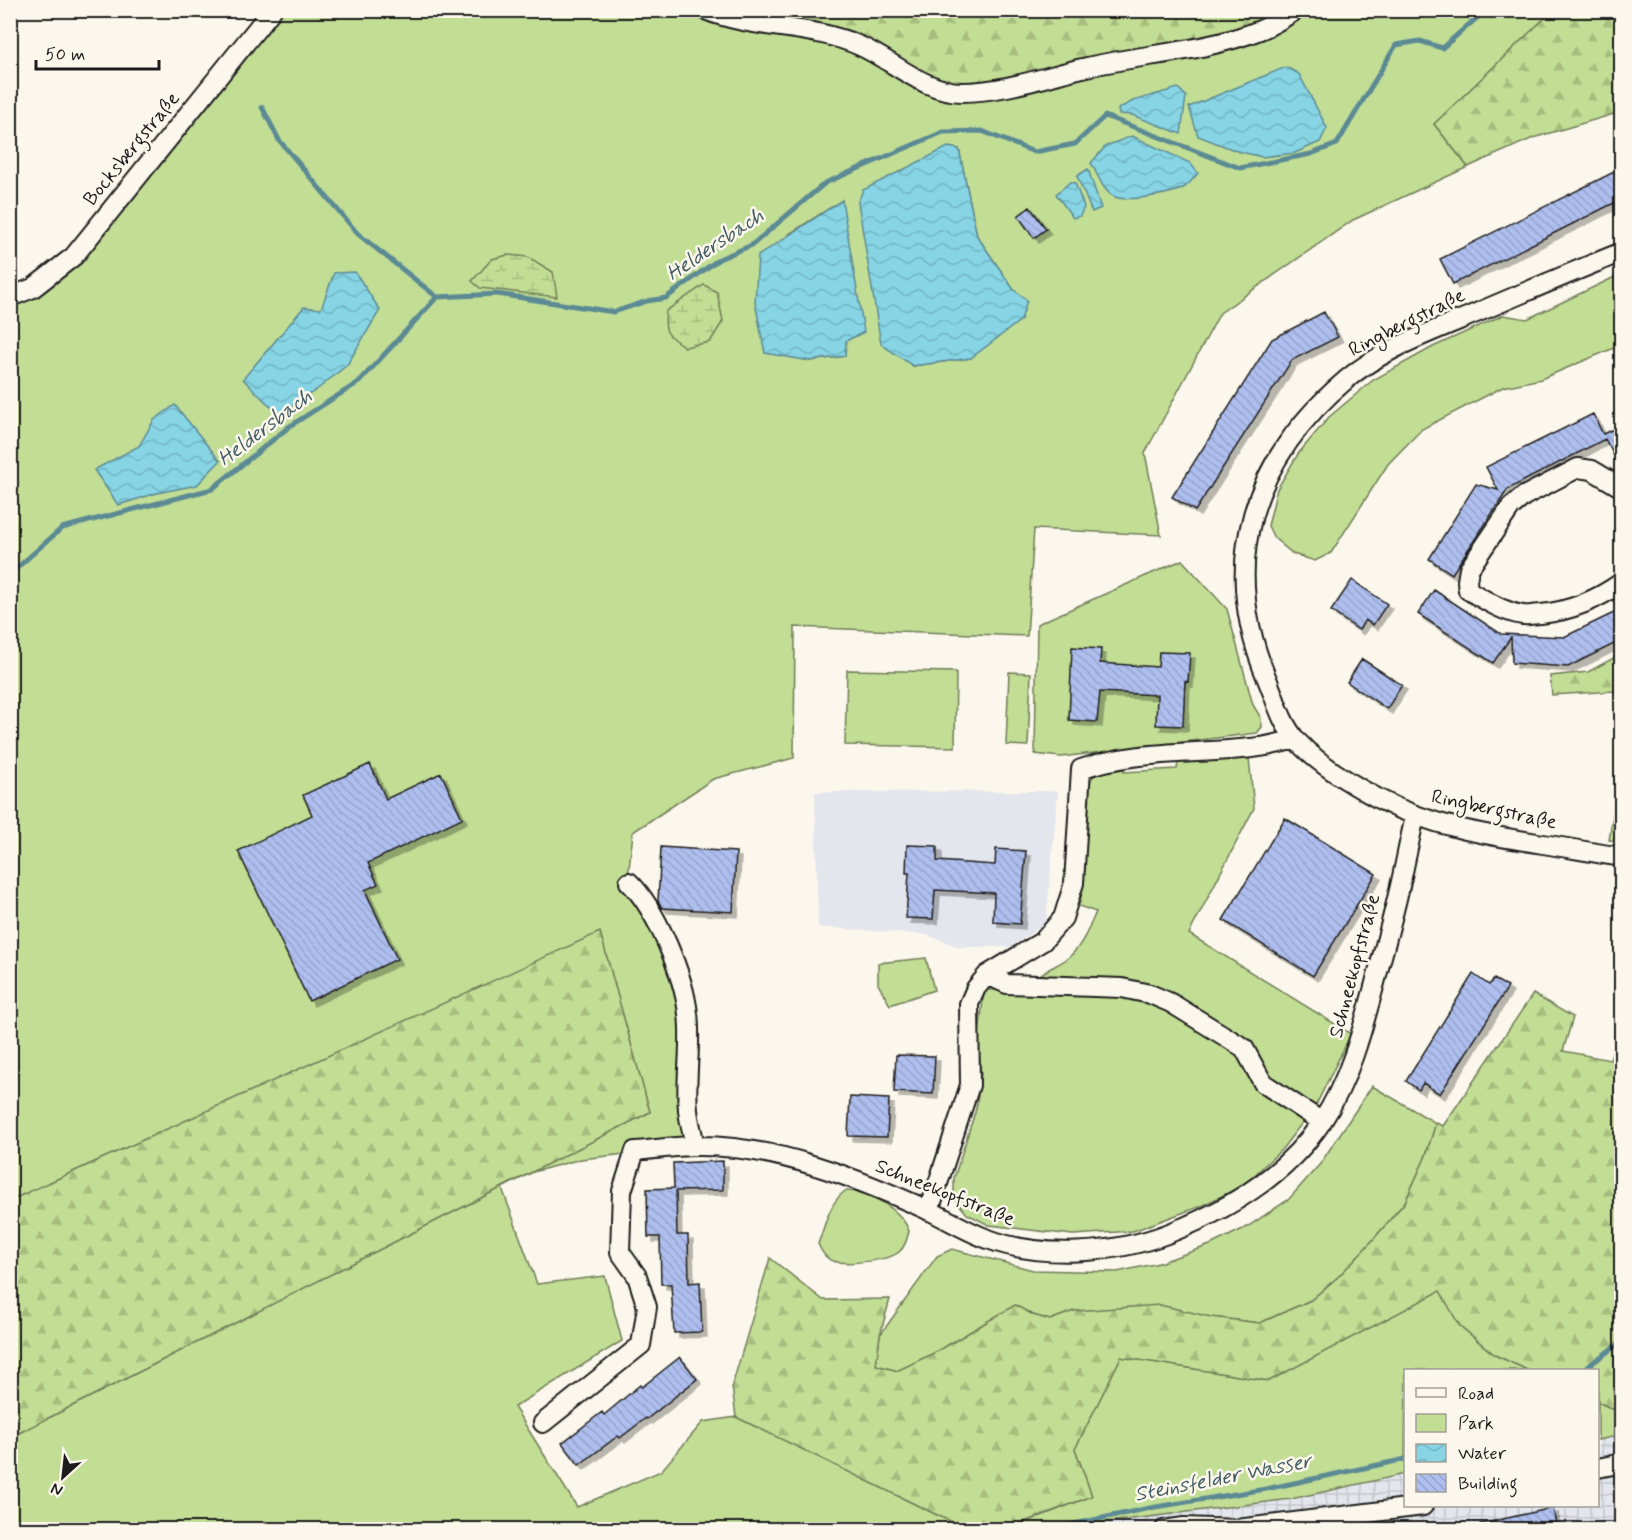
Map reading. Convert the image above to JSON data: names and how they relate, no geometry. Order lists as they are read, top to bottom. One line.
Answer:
{"streets":{"street":["Bocksbergstraße","Ringbergstraße","Schneekopfstraße"]},"crossings":[["Ringbergstraße","Schneekopfstraße"]],"water":["Heldersbach","Steinsfelder Wasser"],"legend":["Road","Park","Water","Building"],"scale_bar":"50 m","north":"bottom left"}
